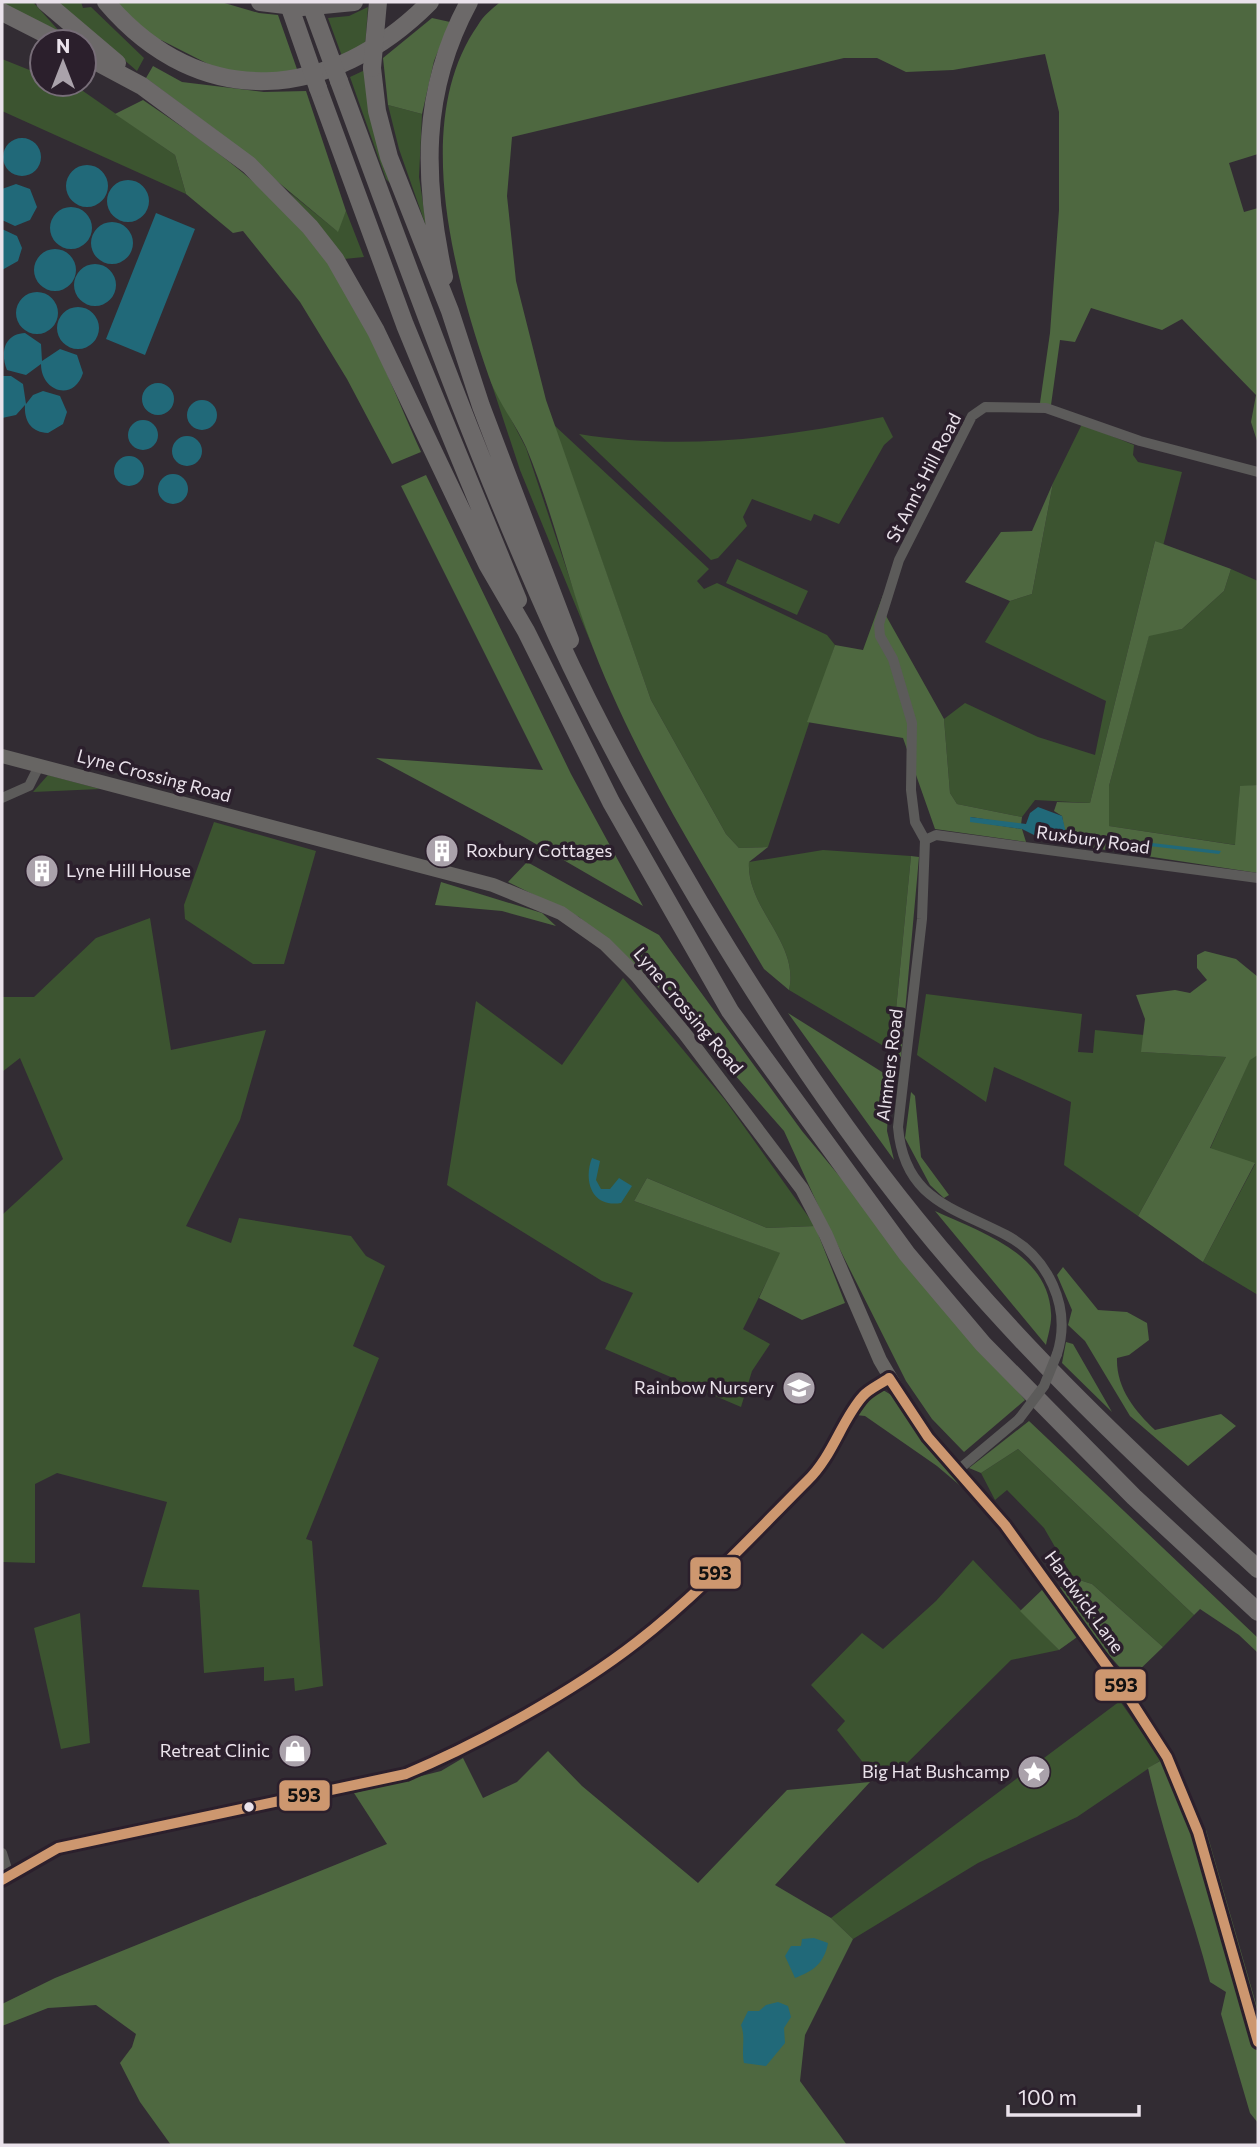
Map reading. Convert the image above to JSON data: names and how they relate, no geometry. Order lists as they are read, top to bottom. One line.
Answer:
{"streets":{"street":["St Ann's Hill Road","Lyne Crossing Road","Ruxbury Road","Almners Road","Hardwick Lane"]},"crossings":[["St Ann's Hill Road","Ruxbury Road"],["St Ann's Hill Road","Almners Road"],["Lyne Crossing Road","Almners Road"],["Lyne Crossing Road","Hardwick Lane"],["Ruxbury Road","Almners Road"],["Almners Road","Hardwick Lane"]],"places":{"building":["Roxbury Cottages","Lyne Hill House"],"school or university":["Rainbow Nursery"],"shop":["Retreat Clinic"],"place":["Big Hat Bushcamp"]},"lines":["transit line 593"],"scale_bar":"100 m","north":"top"}
